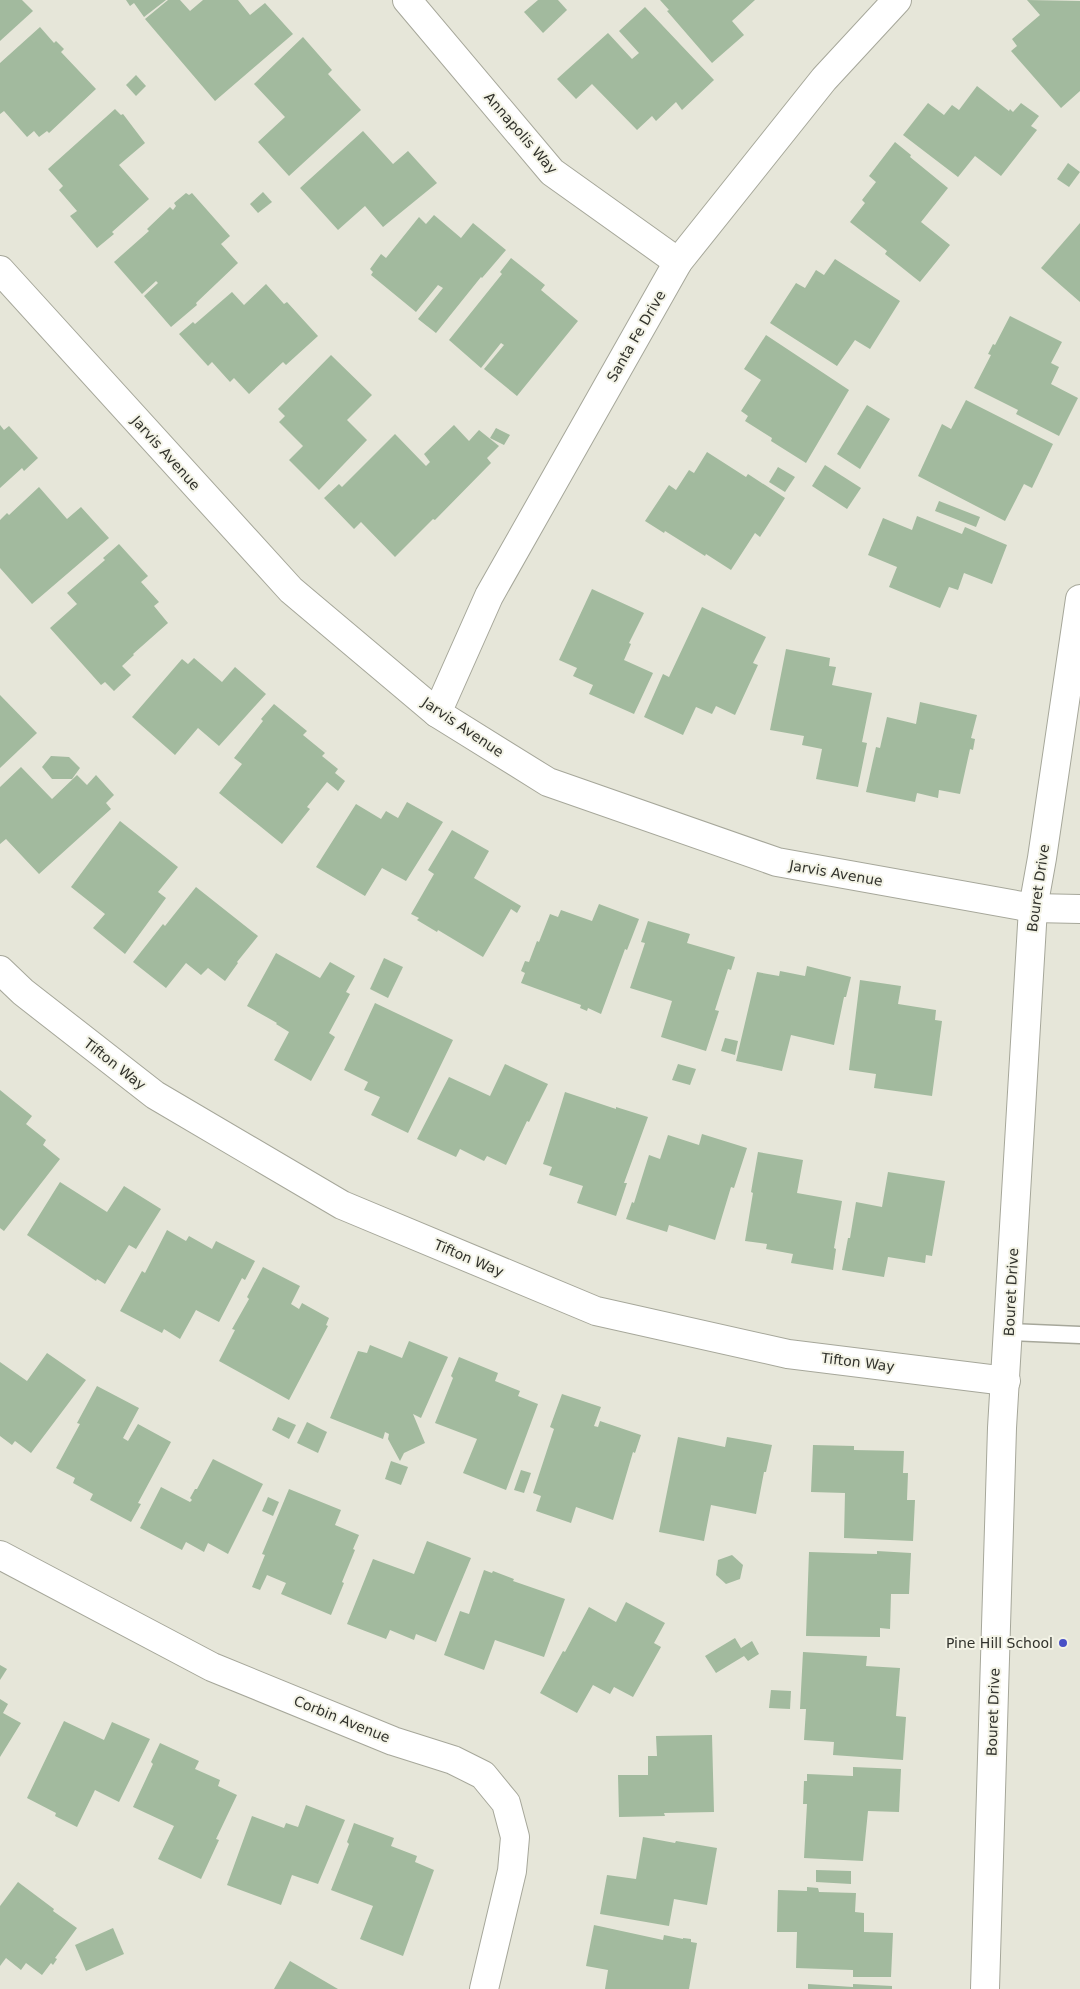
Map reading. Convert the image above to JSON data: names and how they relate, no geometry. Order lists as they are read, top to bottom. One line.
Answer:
{"streets":{"street":["Annapolis Way","Santa Fe Drive","Jarvis Avenue","Bouret Drive","Tifton Way","Corbin Avenue"]},"crossings":[["Annapolis Way","Santa Fe Drive"],["Santa Fe Drive","Jarvis Avenue"],["Jarvis Avenue","Bouret Drive"],["Bouret Drive","Tifton Way"]],"places":["Pine Hill School"]}
